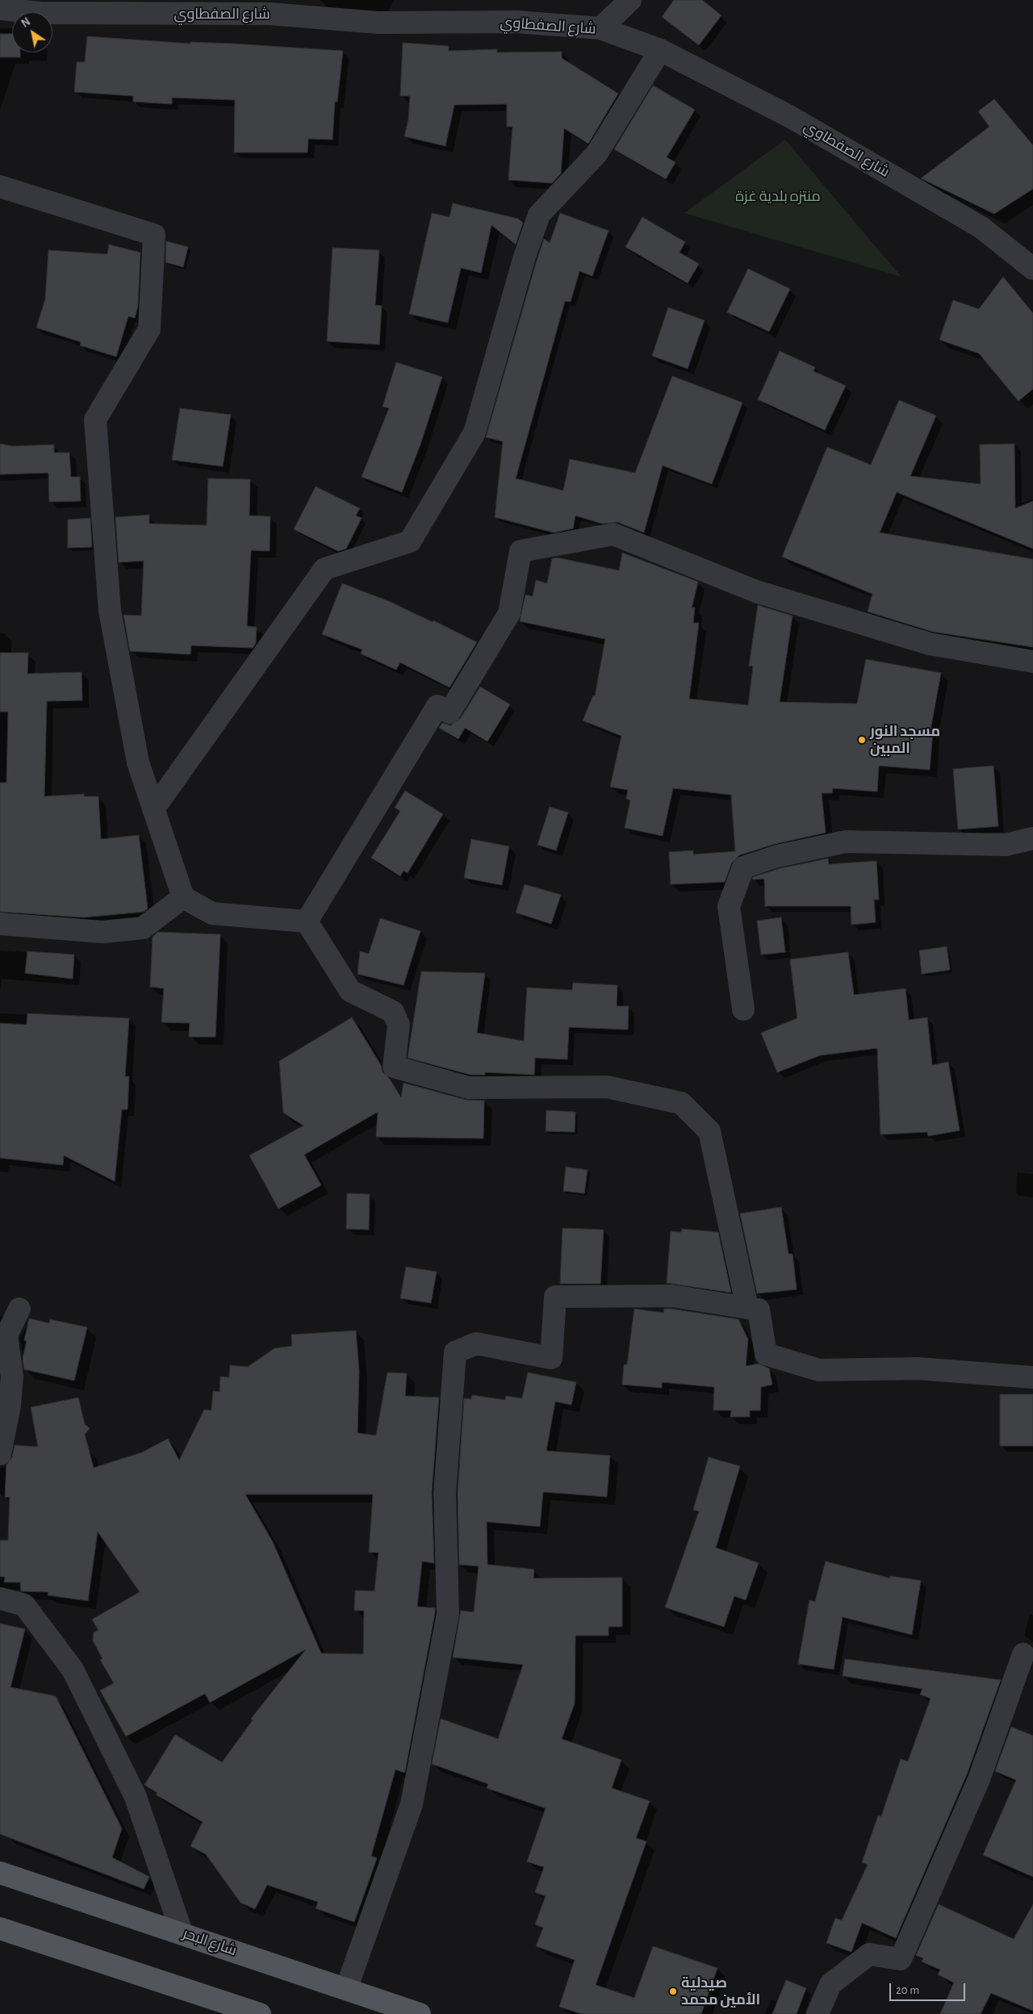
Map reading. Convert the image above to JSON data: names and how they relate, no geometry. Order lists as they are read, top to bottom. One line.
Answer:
{"streets":{"main road":["شارع البحر"],"street":["شارع الصفطاوي"]},"parks":["منتزه بلدية غزة"],"places":["مسجد النور المبين","صيدلية الأمين محمد"],"scale_bar":"20 m","north":"top left"}
